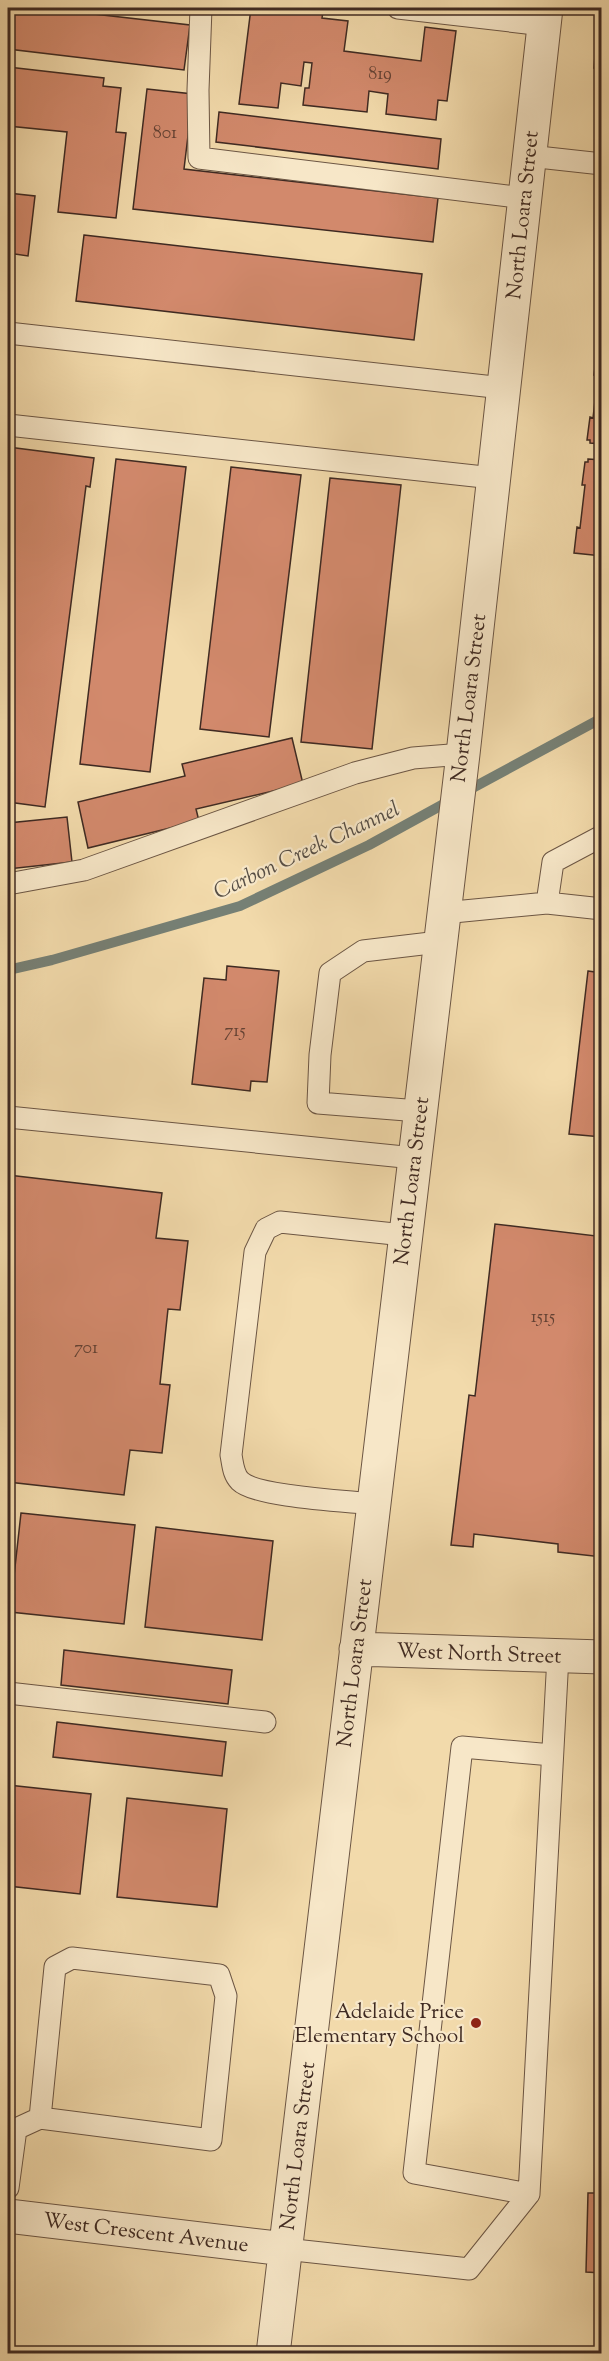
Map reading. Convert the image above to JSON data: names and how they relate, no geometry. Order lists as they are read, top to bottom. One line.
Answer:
{"streets":{"street":["North Loara Street","West North Street","West Crescent Avenue"]},"crossings":[["North Loara Street","West North Street"],["North Loara Street","West Crescent Avenue"]],"water":["Carbon Creek Channel"],"places":["Adelaide Price Elementary School"],"house_numbers":["819","801","715","1515","701"]}
